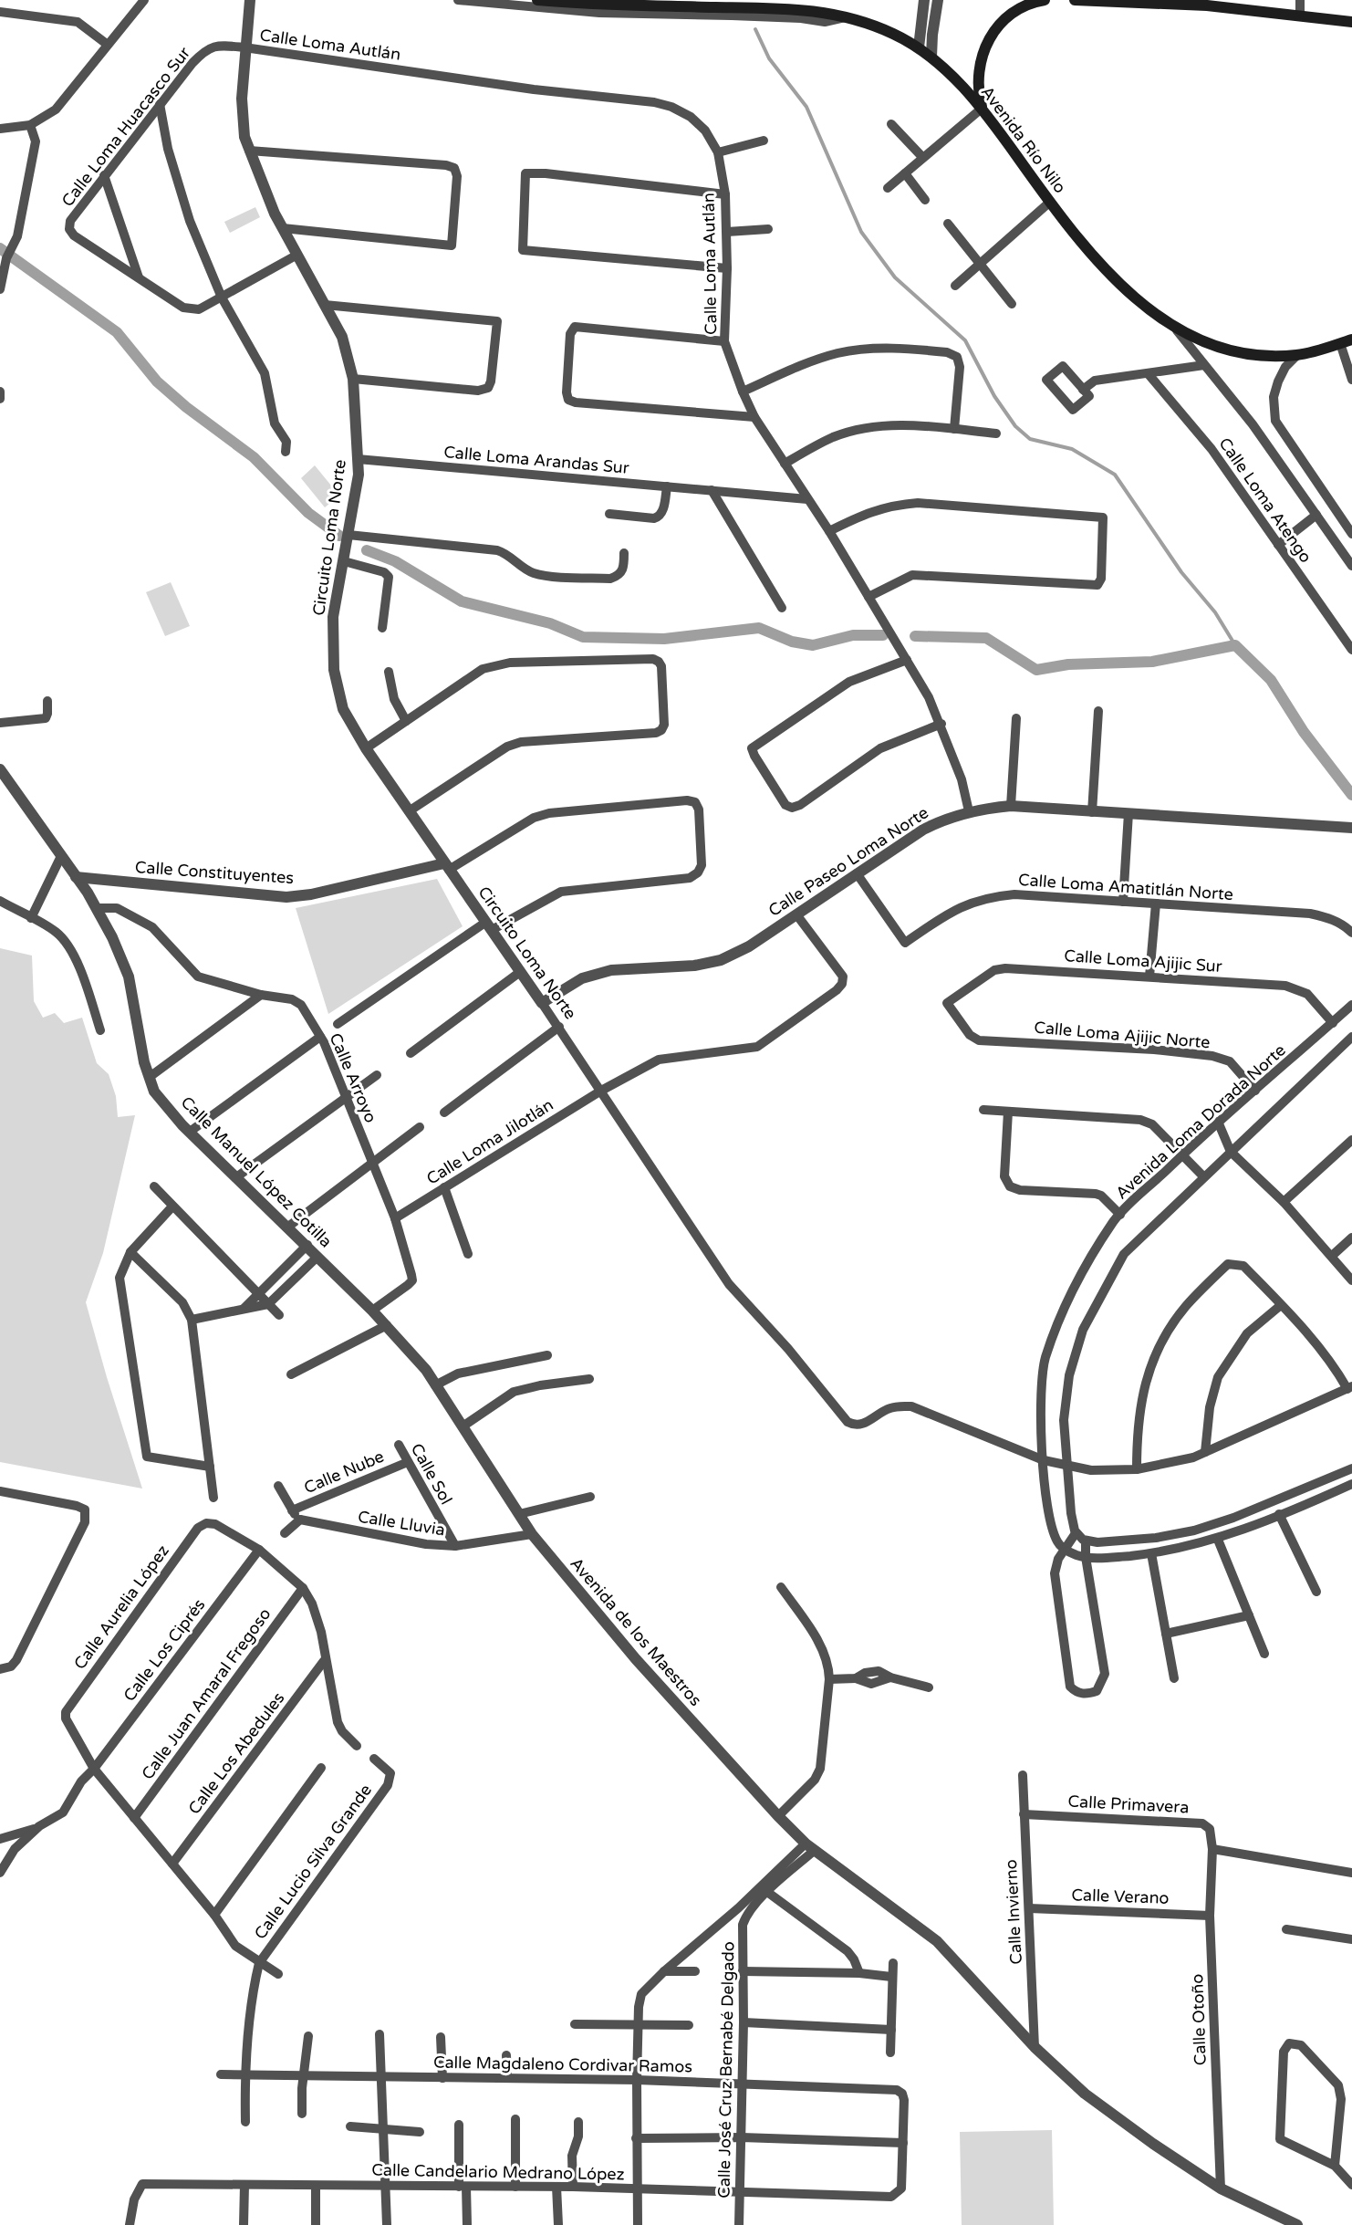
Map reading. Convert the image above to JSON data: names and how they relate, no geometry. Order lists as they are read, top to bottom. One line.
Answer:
{"streets":{"main road":["Avenida Río Nilo"],"street":["Calle Loma Autlán","Calle Loma Huacasco Sur","Calle Loma Arandas Sur","Calle Loma Atengo","Circuito Loma Norte","Calle Paseo Loma Norte","Calle Constituyentes","Calle Loma Amatitlán Norte","Calle Loma Ajijic Sur","Calle Loma Ajijic Norte","Calle Arroyo","Avenida Loma Dorada Norte","Calle Loma Jilotlán","Calle Manuel López Cotilla","Calle Nube","Calle Sol","Calle Lluvia","Calle Aurelia López","Avenida de los Maestros","Calle Los Ciprés","Calle Juan Amaral Fregoso","Calle Los Abedules","Calle Primavera","Calle Lucio Silva Grande","Calle Verano","Calle Invierno","Calle Otoño","Calle Magdaleno Cordivar Ramos","Calle José Cruz Bernabé Delgado","Calle Candelario Medrano López"]},"crossings":[["Calle Loma Autlán","Calle Loma Huacasco Sur"],["Calle Loma Autlán","Calle Loma Arandas Sur"],["Calle Loma Autlán","Circuito Loma Norte"],["Calle Loma Autlán","Calle Paseo Loma Norte"],["Calle Loma Huacasco Sur","Circuito Loma Norte"],["Calle Loma Arandas Sur","Circuito Loma Norte"],["Circuito Loma Norte","Calle Paseo Loma Norte"],["Circuito Loma Norte","Calle Constituyentes"],["Circuito Loma Norte","Avenida Loma Dorada Norte"],["Circuito Loma Norte","Calle Loma Jilotlán"],["Calle Paseo Loma Norte","Calle Loma Amatitlán Norte"],["Calle Paseo Loma Norte","Calle Loma Jilotlán"],["Calle Constituyentes","Calle Manuel López Cotilla"],["Calle Loma Ajijic Sur","Calle Loma Ajijic Norte"],["Calle Loma Ajijic Sur","Avenida Loma Dorada Norte"],["Calle Loma Ajijic Norte","Avenida Loma Dorada Norte"],["Calle Arroyo","Calle Loma Jilotlán"],["Calle Arroyo","Calle Manuel López Cotilla"],["Calle Manuel López Cotilla","Avenida de los Maestros"],["Calle Nube","Calle Sol"],["Calle Sol","Calle Lluvia"],["Calle Lluvia","Avenida de los Maestros"],["Calle Aurelia López","Calle Los Ciprés"],["Avenida de los Maestros","Calle Invierno"],["Avenida de los Maestros","Calle Otoño"],["Calle Primavera","Calle Invierno"],["Calle Primavera","Calle Otoño"],["Calle Verano","Calle Invierno"],["Calle Verano","Calle Otoño"],["Calle Magdaleno Cordivar Ramos","Calle José Cruz Bernabé Delgado"],["Calle Magdaleno Cordivar Ramos","Calle Candelario Medrano López"],["Calle José Cruz Bernabé Delgado","Calle Candelario Medrano López"]]}
